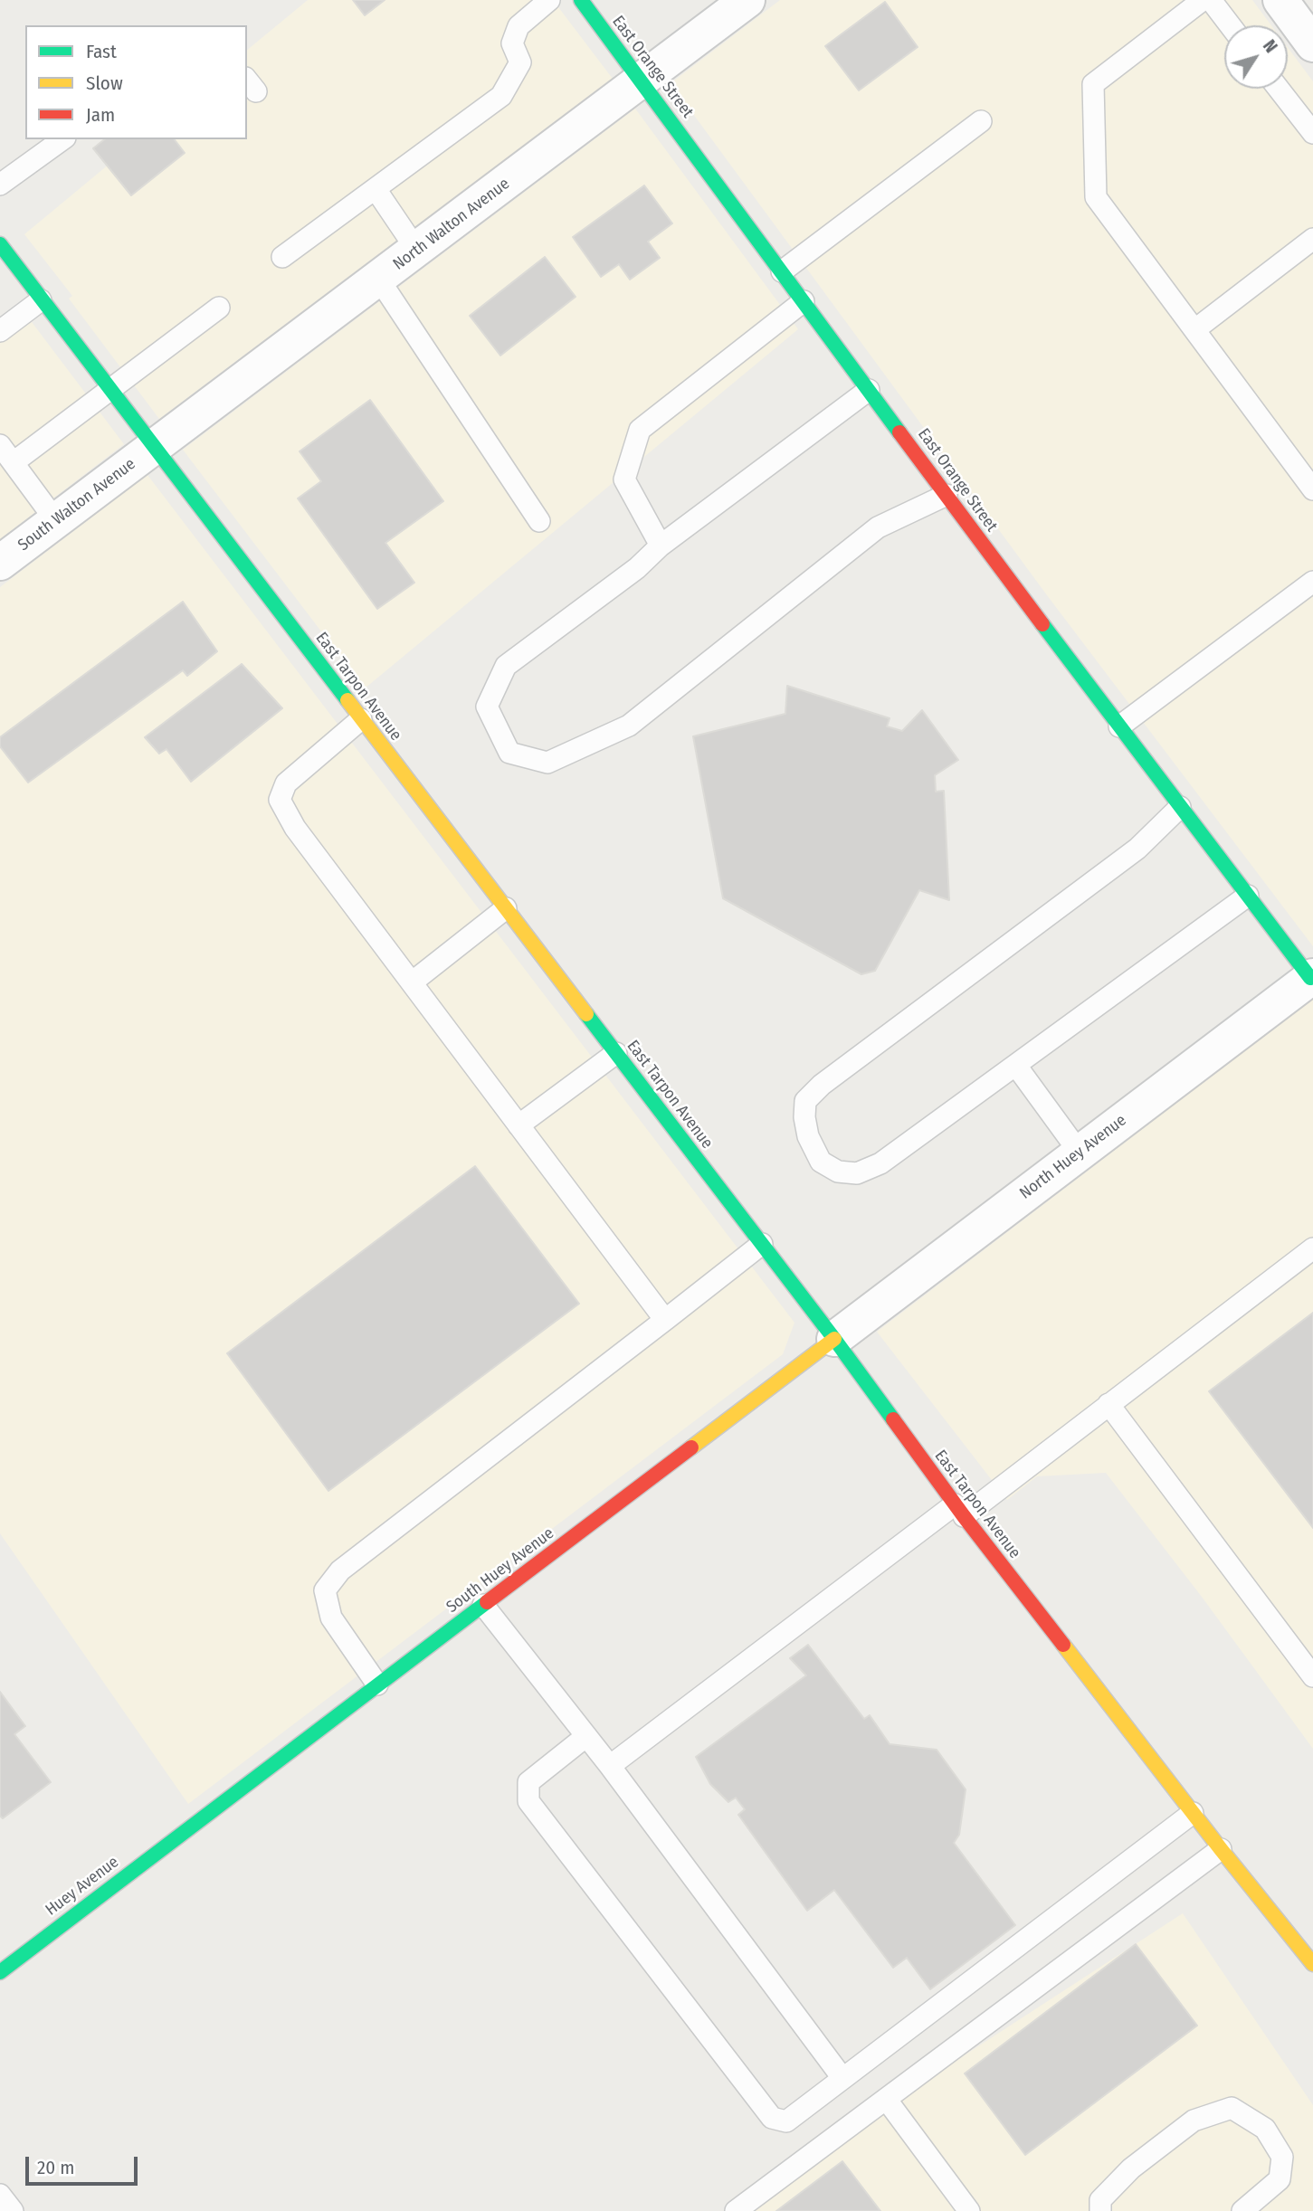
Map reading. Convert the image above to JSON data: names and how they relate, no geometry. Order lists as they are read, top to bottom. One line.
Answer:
{"streets":{"street":["East Orange Street","North Walton Avenue","South Walton Avenue","East Tarpon Avenue","North Huey Avenue","South Huey Avenue","Huey Avenue"]},"crossings":[["East Orange Street","North Walton Avenue"],["East Orange Street","North Huey Avenue"],["North Walton Avenue","South Walton Avenue"],["North Walton Avenue","East Tarpon Avenue"],["South Walton Avenue","East Tarpon Avenue"],["East Tarpon Avenue","North Huey Avenue"],["East Tarpon Avenue","South Huey Avenue"],["North Huey Avenue","South Huey Avenue"],["South Huey Avenue","Huey Avenue"]],"legend":["Fast","Slow","Jam"],"scale_bar":"20 m","north":"top right"}
